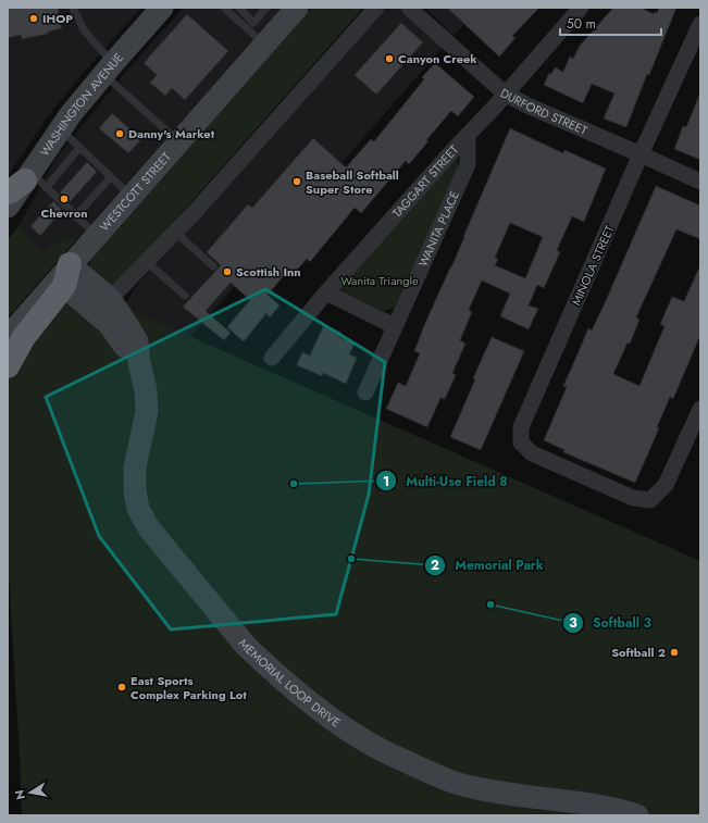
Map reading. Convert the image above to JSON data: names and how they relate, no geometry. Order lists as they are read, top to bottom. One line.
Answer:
{"streets":{"street":["WASHINGTON AVENUE","DURFORD STREET","TAGGART STREET","WESTCOTT STREET","WANITA PLACE","MINOLA STREET","MEMORIAL LOOP DRIVE"]},"crossings":[["DURFORD STREET","TAGGART STREET"],["DURFORD STREET","MINOLA STREET"],["TAGGART STREET","WANITA PLACE"],["WESTCOTT STREET","MEMORIAL LOOP DRIVE"]],"parks":["Wanita Triangle"],"places":["IHOP","Canyon Creek","Danny's Market","Baseball Softball Super Store","Chevron","Scottish Inn","Multi-Use Field 8","Memorial Park","Softball 3","Softball 2","East Sports Complex Parking Lot"],"scale_bar":"50 m","north":"left"}
